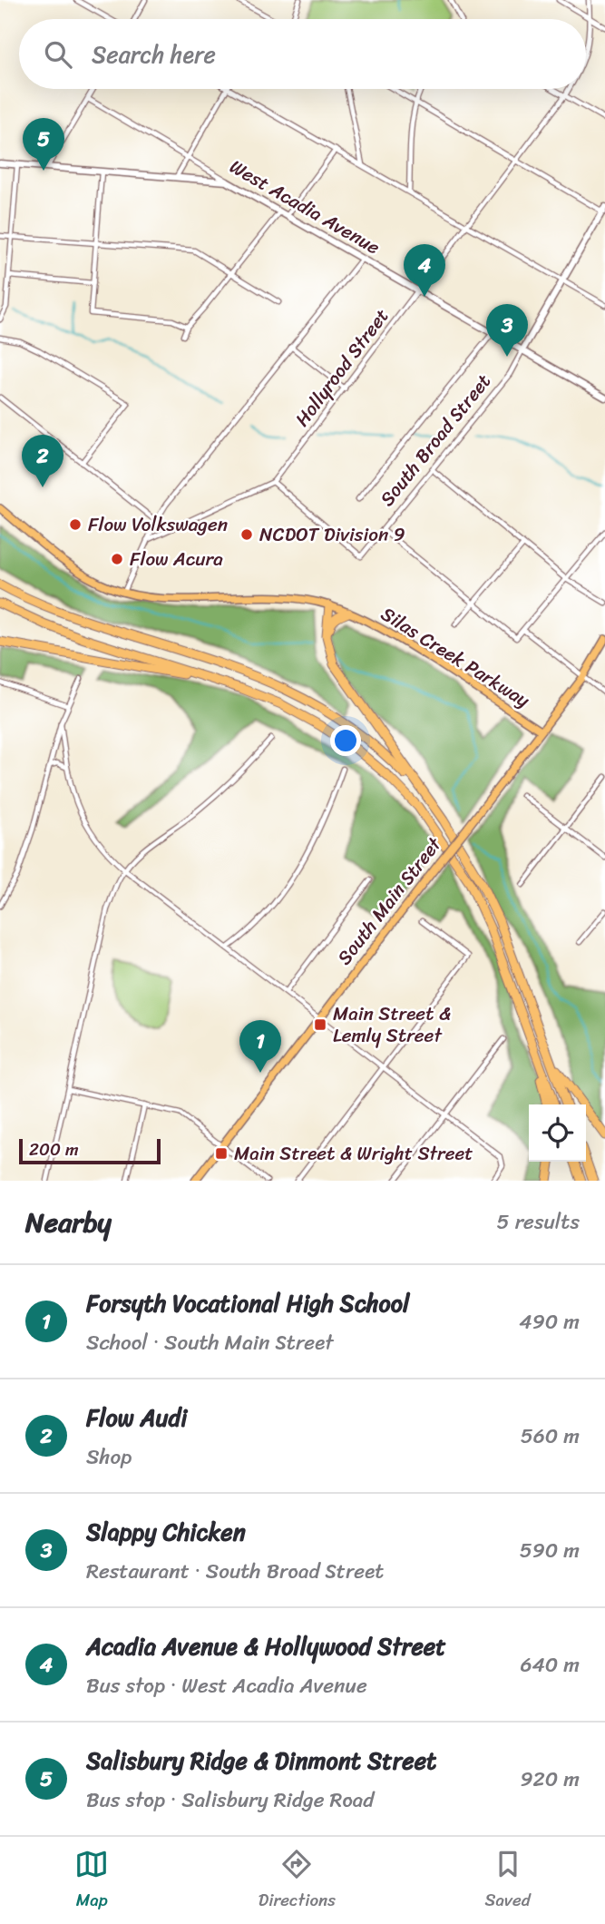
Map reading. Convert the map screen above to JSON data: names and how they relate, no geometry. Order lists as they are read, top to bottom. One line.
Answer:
{"streets":{"main road":["Silas Creek Parkway","South Main Street"],"street":["West Acadia Avenue","Hollyrood Street","South Broad Street"]},"crossings":[["West Acadia Avenue","Hollyrood Street"],["West Acadia Avenue","South Broad Street"],["Hollyrood Street","South Broad Street"],["Silas Creek Parkway","South Main Street"]],"places":{"other":["Flow Volkswagen","NCDOT Division 9","Flow Acura"],"transit":["Main Street & Lemly Street","Main Street & Wright Street"]},"scale_bar":"200 m","page":{"search":"Search here","pins":["5","4","3","2","1"],"scale":"200 m","heading":["Nearby","5 results"],"list":[{"mark":"1","name":"Forsyth Vocational High School","note":"School · South Main Street","value":"490 m"},{"mark":"2","name":"Flow Audi","note":"Shop","value":"560 m"},{"mark":"3","name":"Slappy Chicken","note":"Restaurant · South Broad Street","value":"590 m"},{"mark":"4","name":"Acadia Avenue & Hollywood Street","note":"Bus stop · West Acadia Avenue","value":"640 m"},{"mark":"5","name":"Salisbury Ridge & Dinmont Street","note":"Bus stop · Salisbury Ridge Road","value":"920 m"}],"nav":["Map","Directions","Saved"]}}
